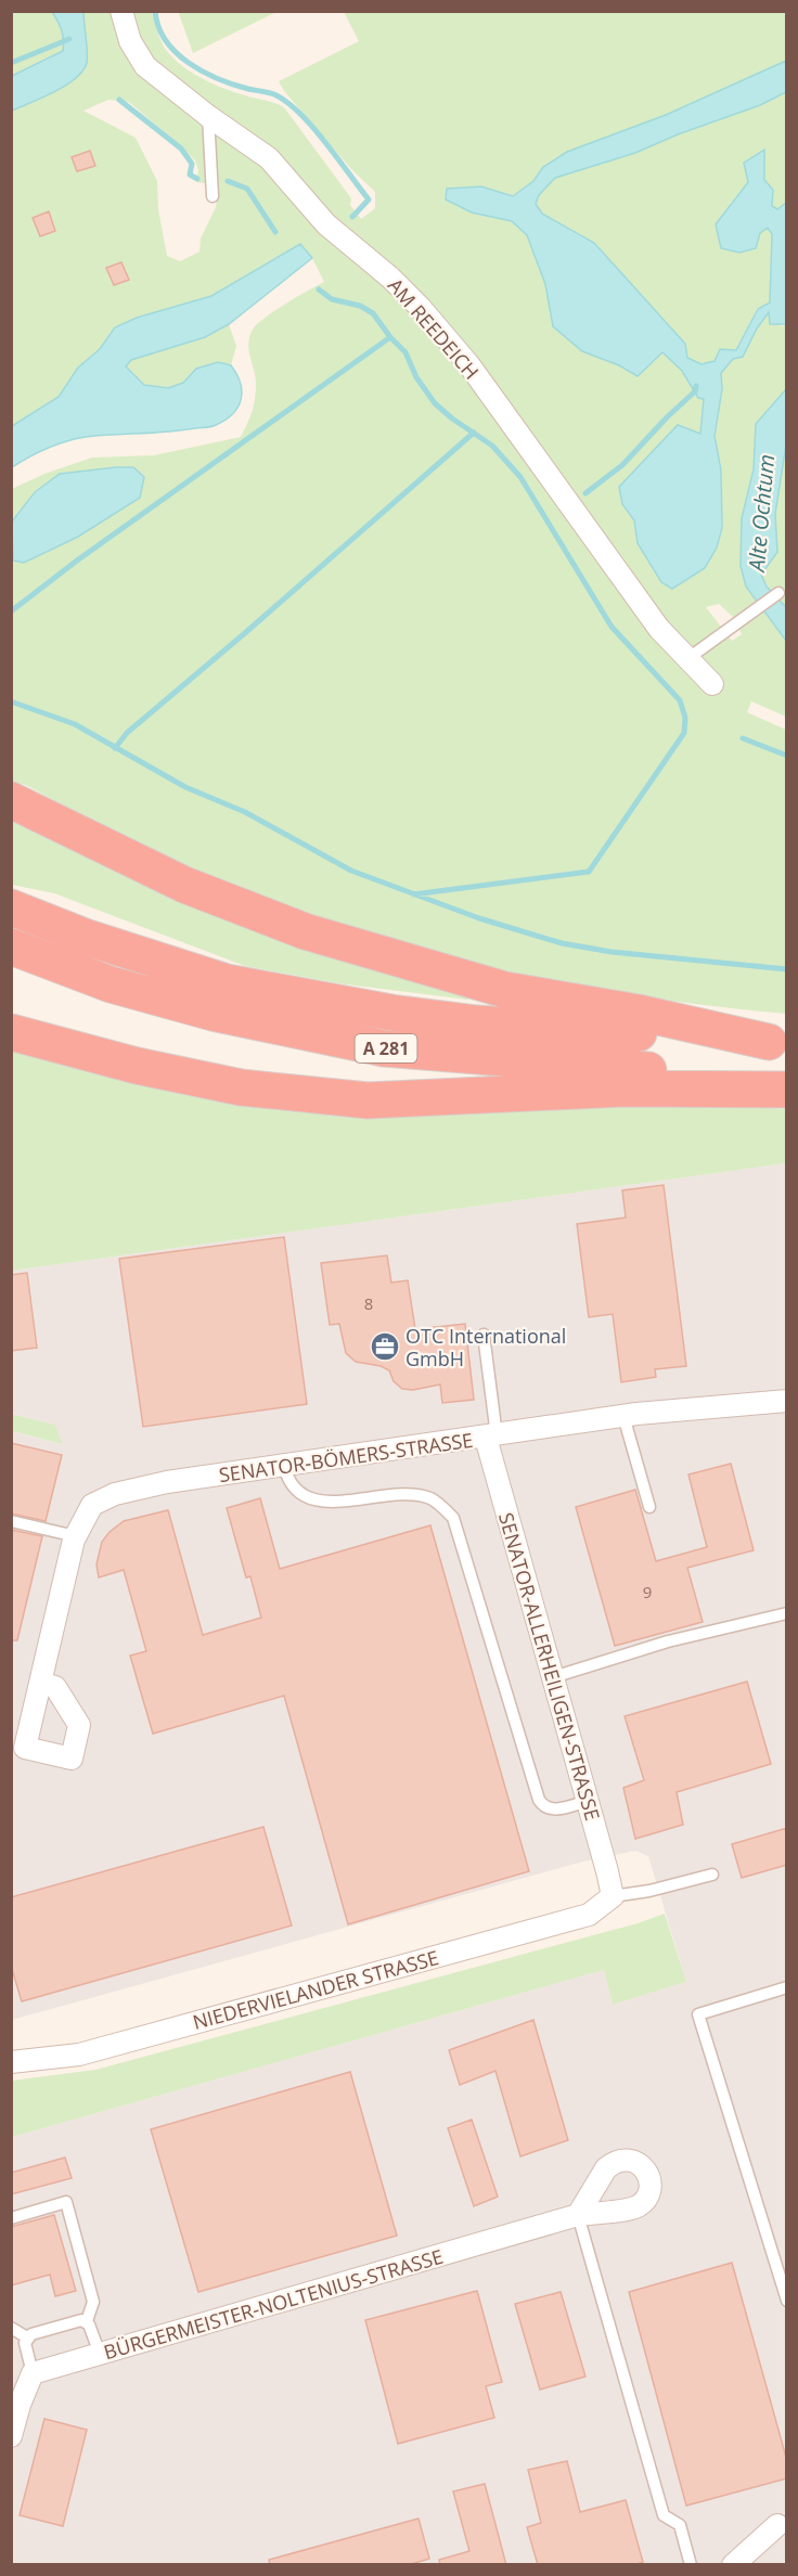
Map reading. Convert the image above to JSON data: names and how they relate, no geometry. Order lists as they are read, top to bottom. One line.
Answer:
{"streets":{"highway":["A 281"],"street":["AM REEDEICH","SENATOR-BÖMERS-STRASSE","SENATOR-ALLERHEILIGEN-STRASSE","NIEDERVIELANDER STRASSE","BÜRGERMEISTER-NOLTENIUS-STRASSE"]},"crossings":[["SENATOR-BÖMERS-STRASSE","SENATOR-ALLERHEILIGEN-STRASSE"],["SENATOR-ALLERHEILIGEN-STRASSE","NIEDERVIELANDER STRASSE"]],"water":["Alte Ochtum"],"places":{"office":["OTC International GmbH"]},"house_numbers":["8","9"]}
